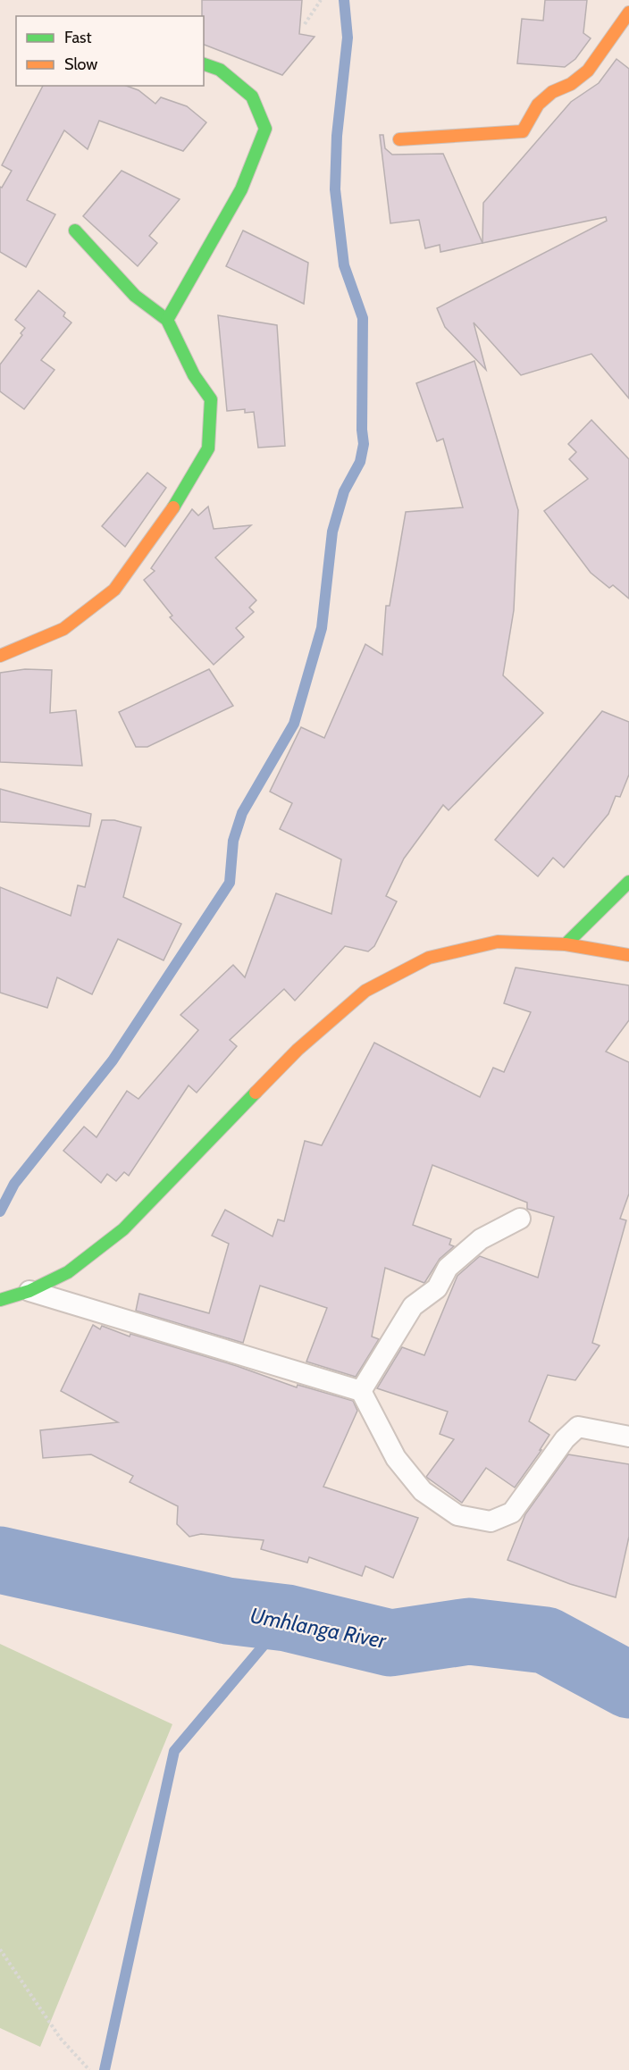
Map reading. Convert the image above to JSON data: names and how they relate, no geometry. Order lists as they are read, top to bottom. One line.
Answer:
{"water":["Umhlanga River"],"legend":["Fast","Slow"]}
